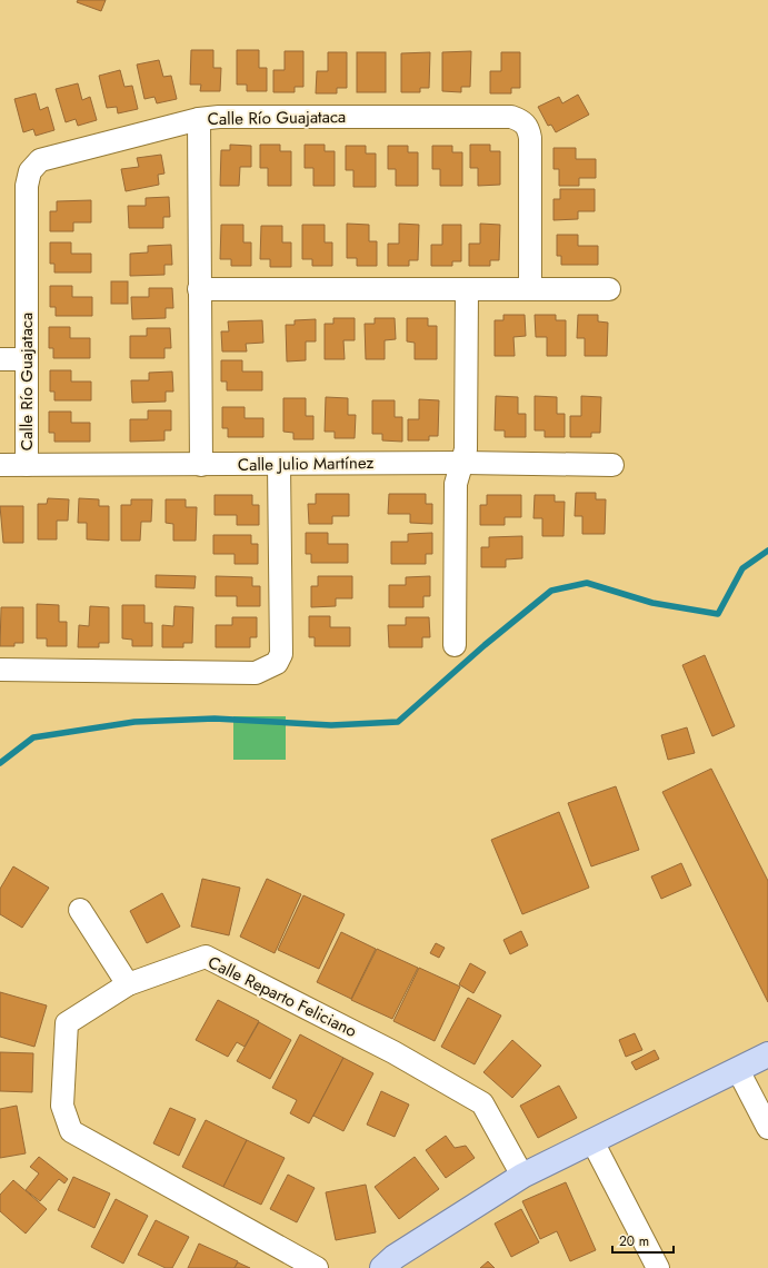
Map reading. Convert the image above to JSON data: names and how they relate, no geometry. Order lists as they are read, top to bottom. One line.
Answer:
{"streets":{"street":["Calle Río Guajataca","Calle Julio Martínez","Calle Reparto Feliciano"]},"crossings":[["Calle Río Guajataca","Calle Julio Martínez"]],"scale_bar":"20 m"}
